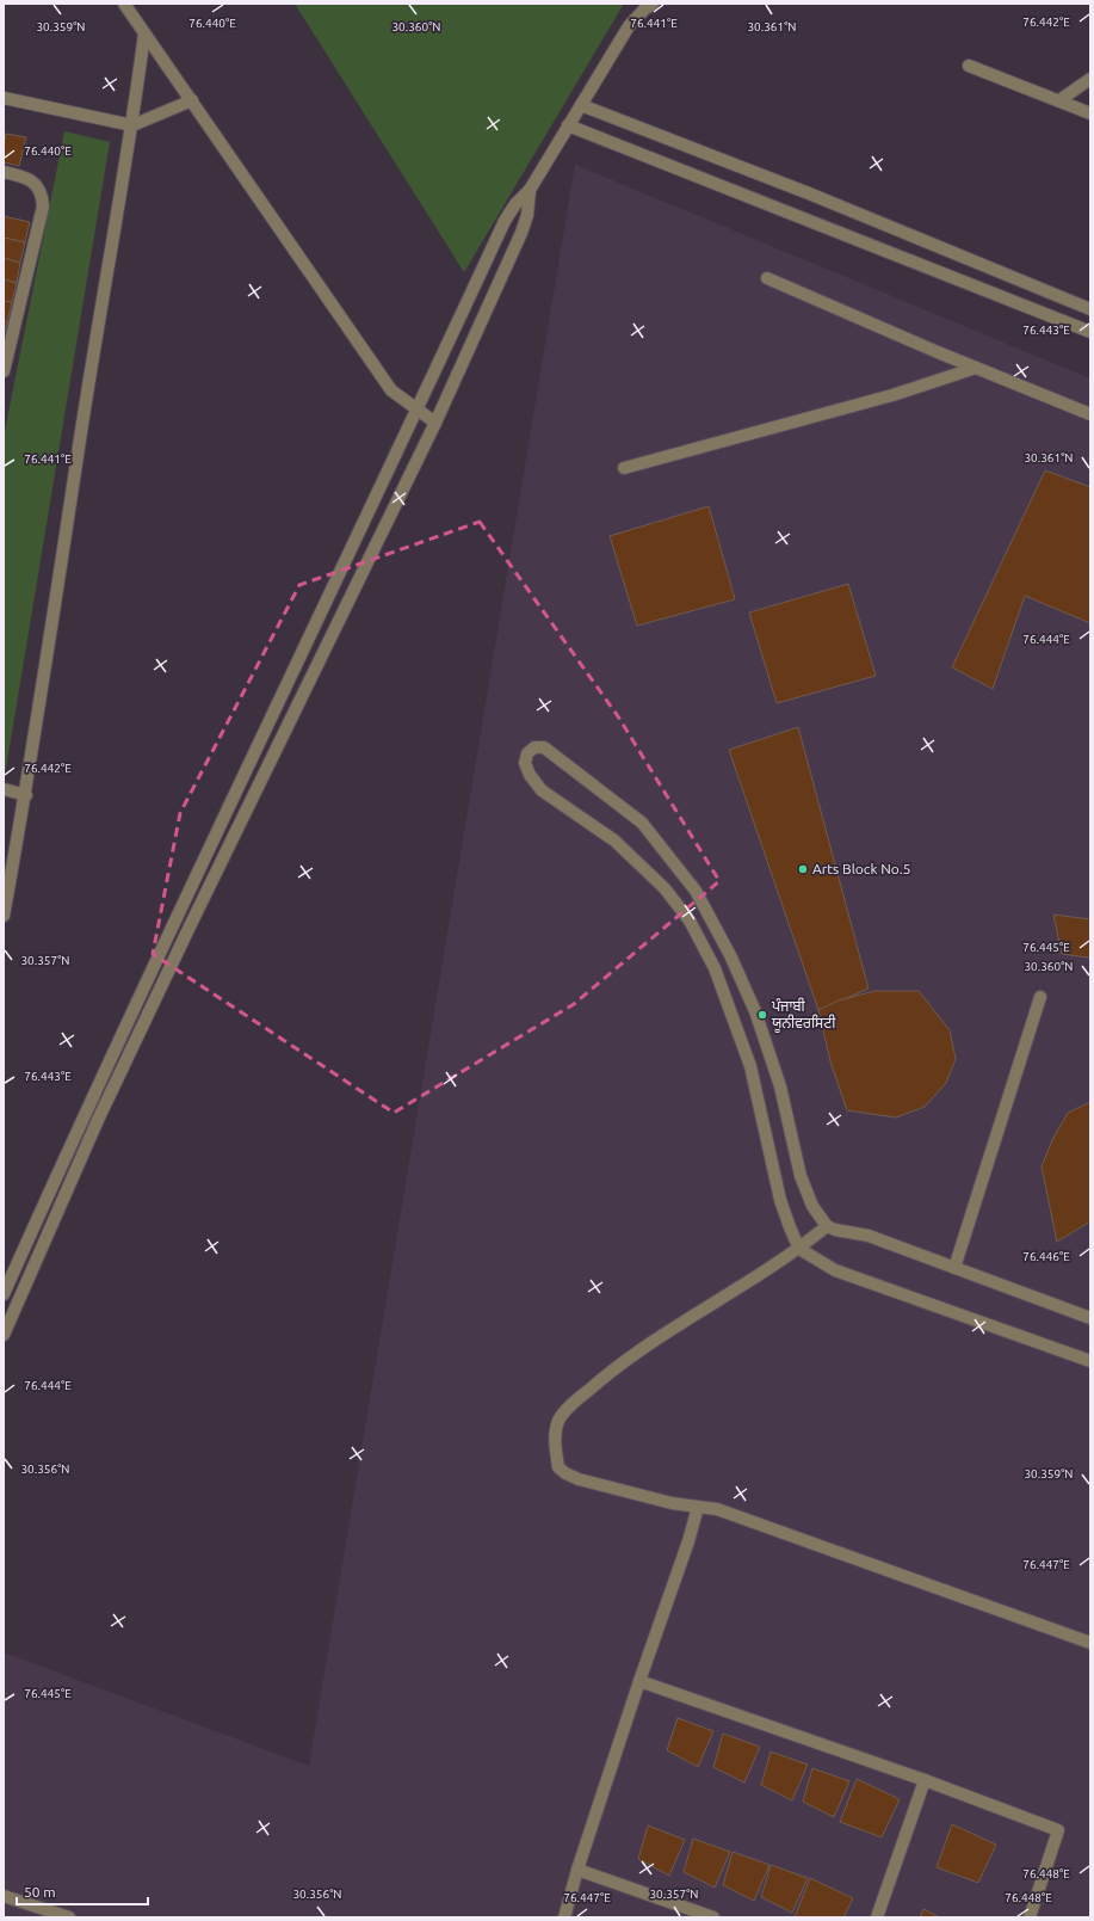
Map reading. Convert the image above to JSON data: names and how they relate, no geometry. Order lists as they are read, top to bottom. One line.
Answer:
{"places":["Arts Block No.5","ਪੰਜਾਬੀ ਯੂਨੀਵਰਸਿਟੀ"],"scale_bar":"50 m","coordinates":["76.442°E","76.440°E","76.441°E","30.359°N","30.360°N","30.361°N","76.443°E","76.444°E","76.445°E","30.357°N","76.446°E","30.356°N","76.447°E","76.448°E"]}
